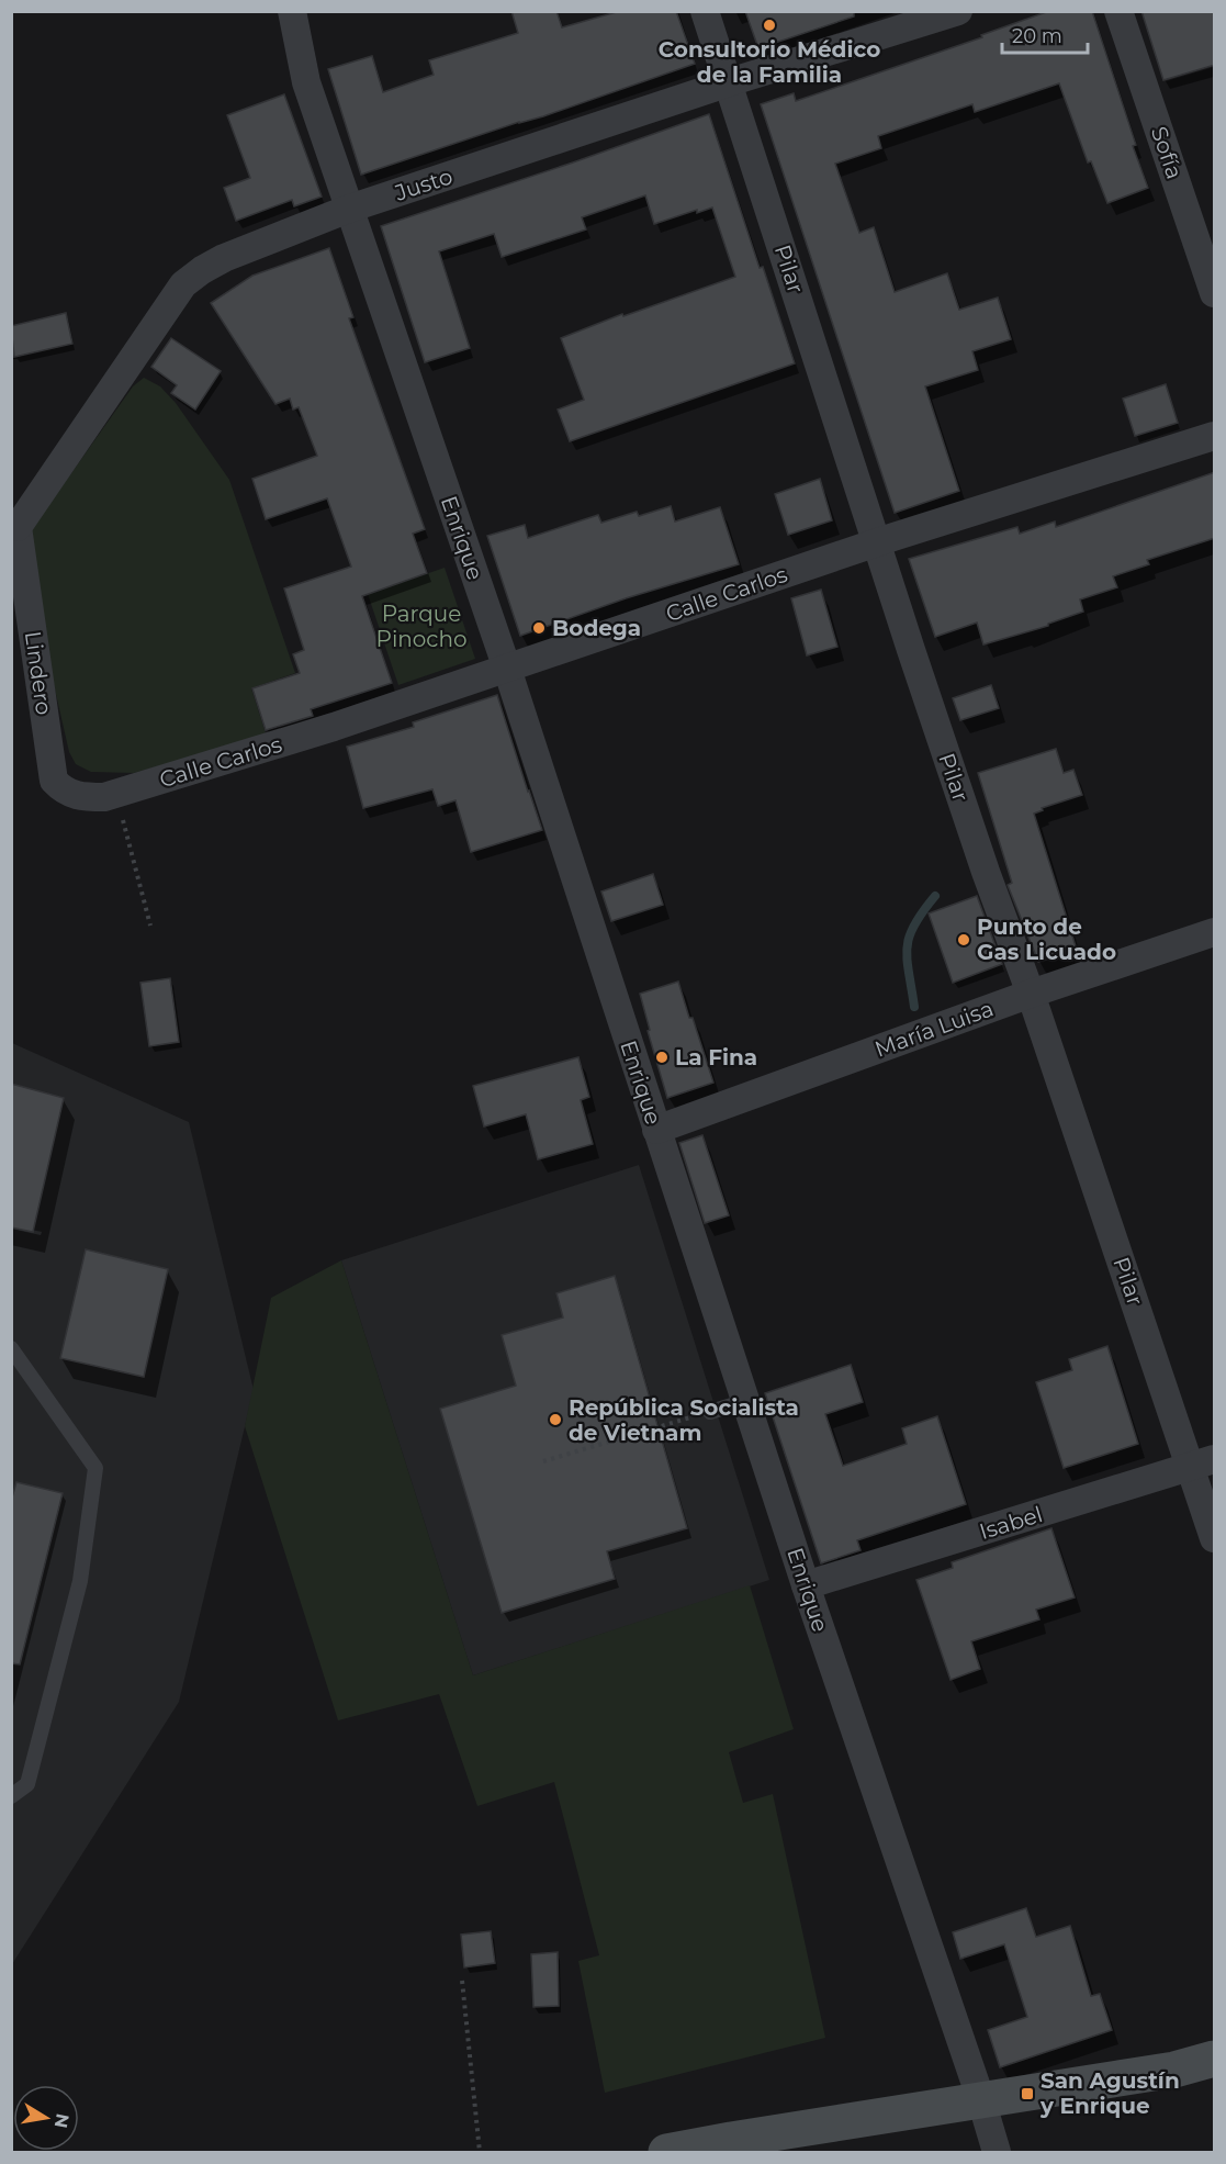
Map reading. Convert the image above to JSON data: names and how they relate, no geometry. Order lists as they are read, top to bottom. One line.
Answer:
{"streets":{"street":["Sofía","Justo","Pilar","Enrique","Calle Carlos","Lindero","María Luisa","Isabel"]},"crossings":[["Justo","Pilar"],["Justo","Enrique"],["Justo","Lindero"],["Pilar","Calle Carlos"],["Pilar","María Luisa"],["Pilar","Isabel"],["Enrique","Calle Carlos"],["Enrique","María Luisa"],["Enrique","Isabel"],["Calle Carlos","Lindero"]],"parks":["Parque Pinocho"],"places":{"other":["Consultorio Médico de la Familia","Bodega","Punto de Gas Licuado","La Fina","República Socialista de Vietnam"],"transit":["San Agustín y Enrique"]},"scale_bar":"20 m","north":"right"}
